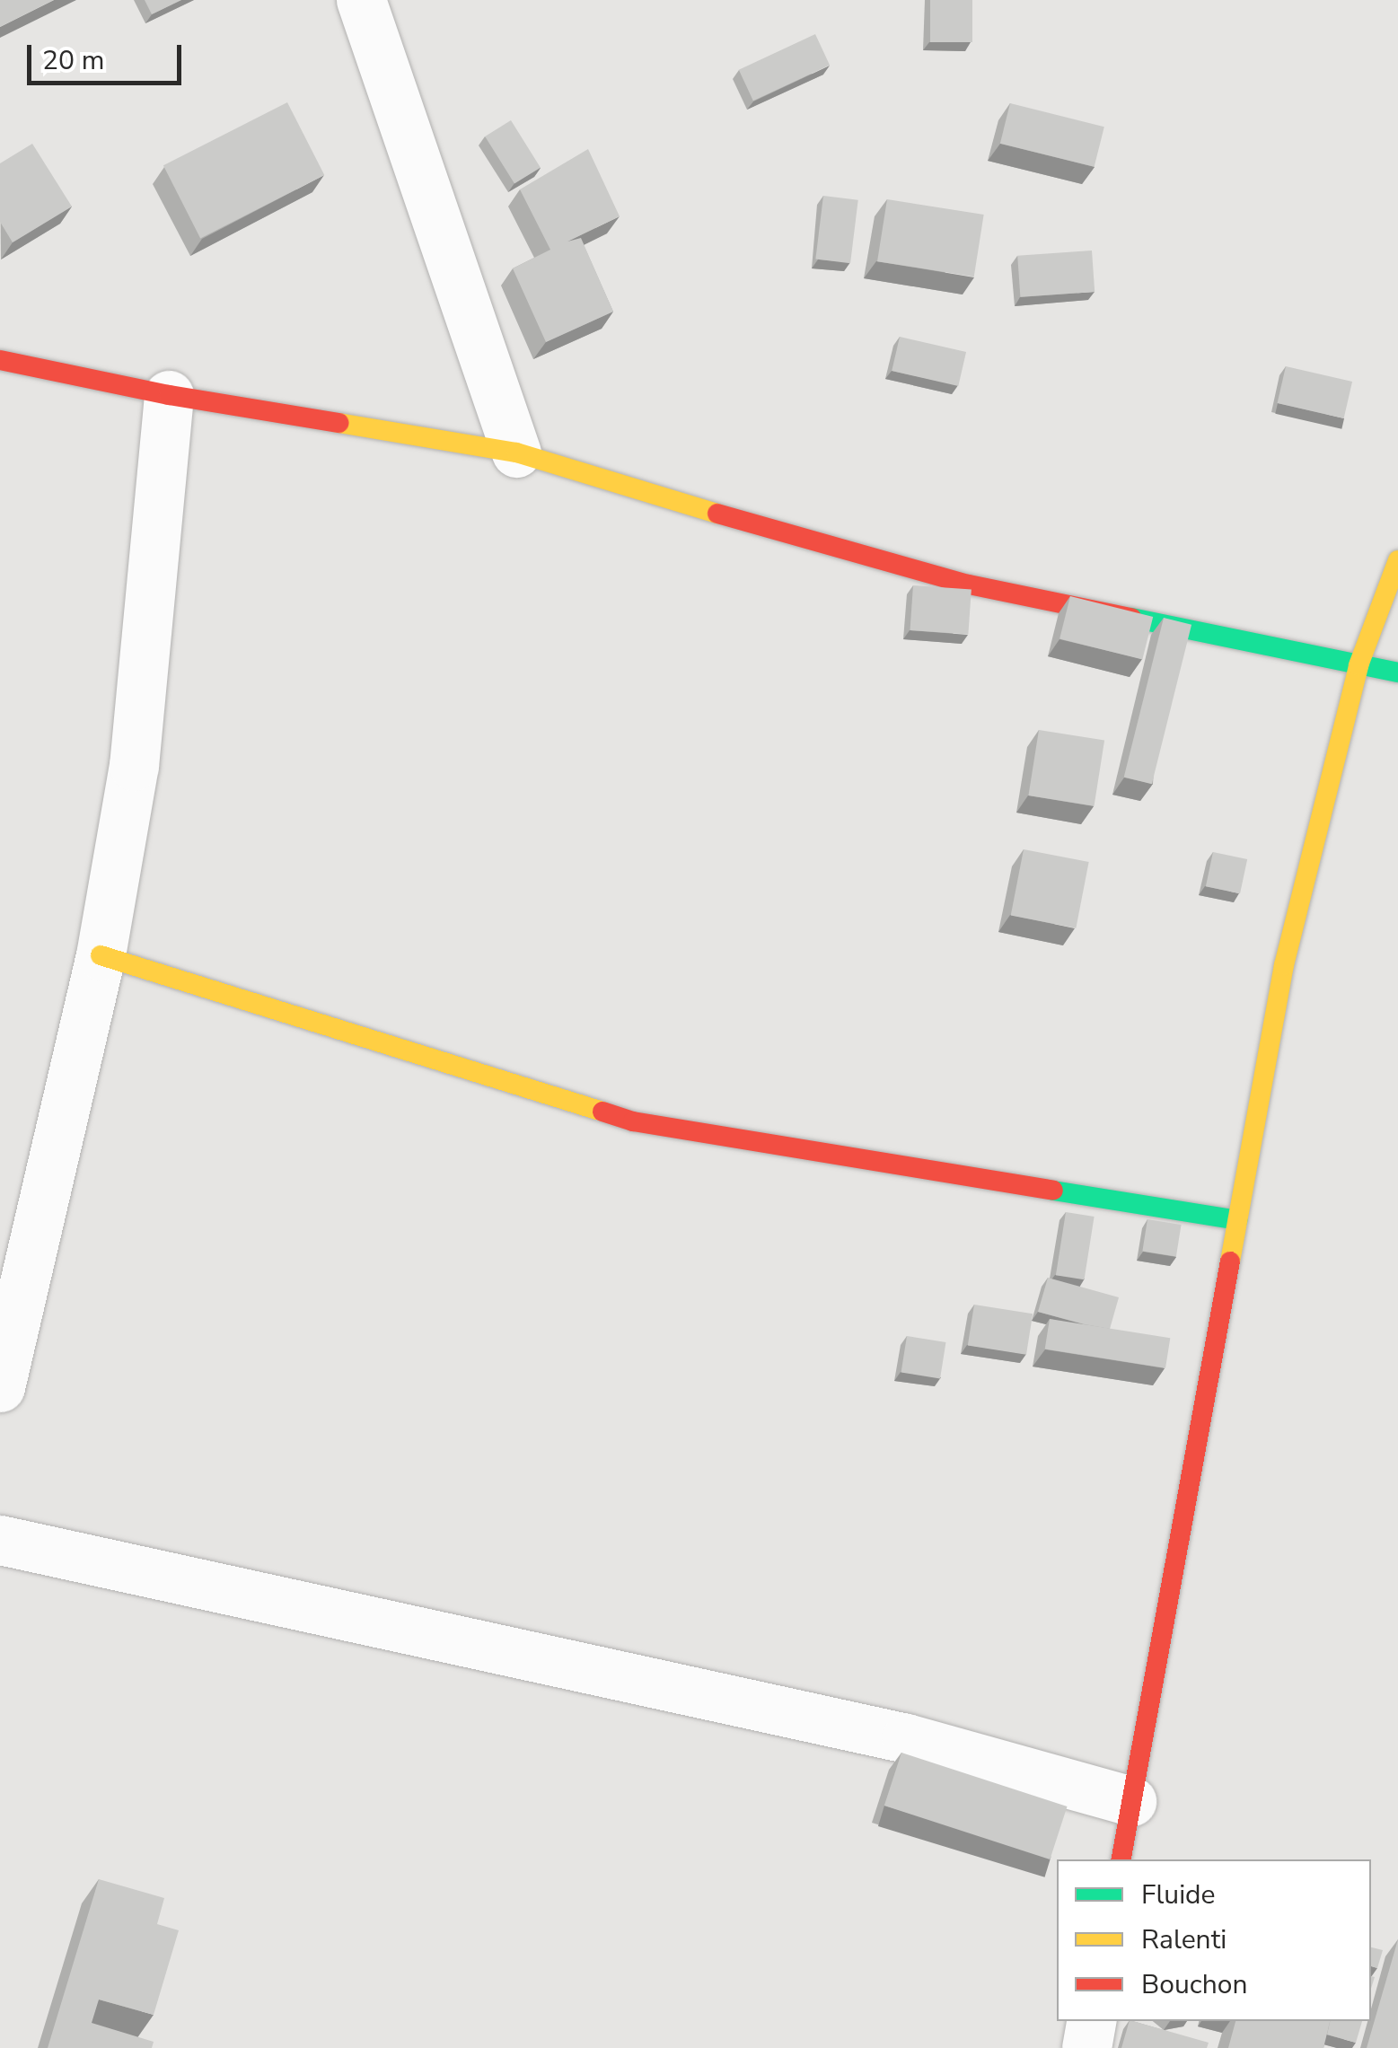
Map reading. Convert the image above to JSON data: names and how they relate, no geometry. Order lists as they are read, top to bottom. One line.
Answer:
{"legend":["Fluide","Ralenti","Bouchon"],"scale_bar":"20 m"}
